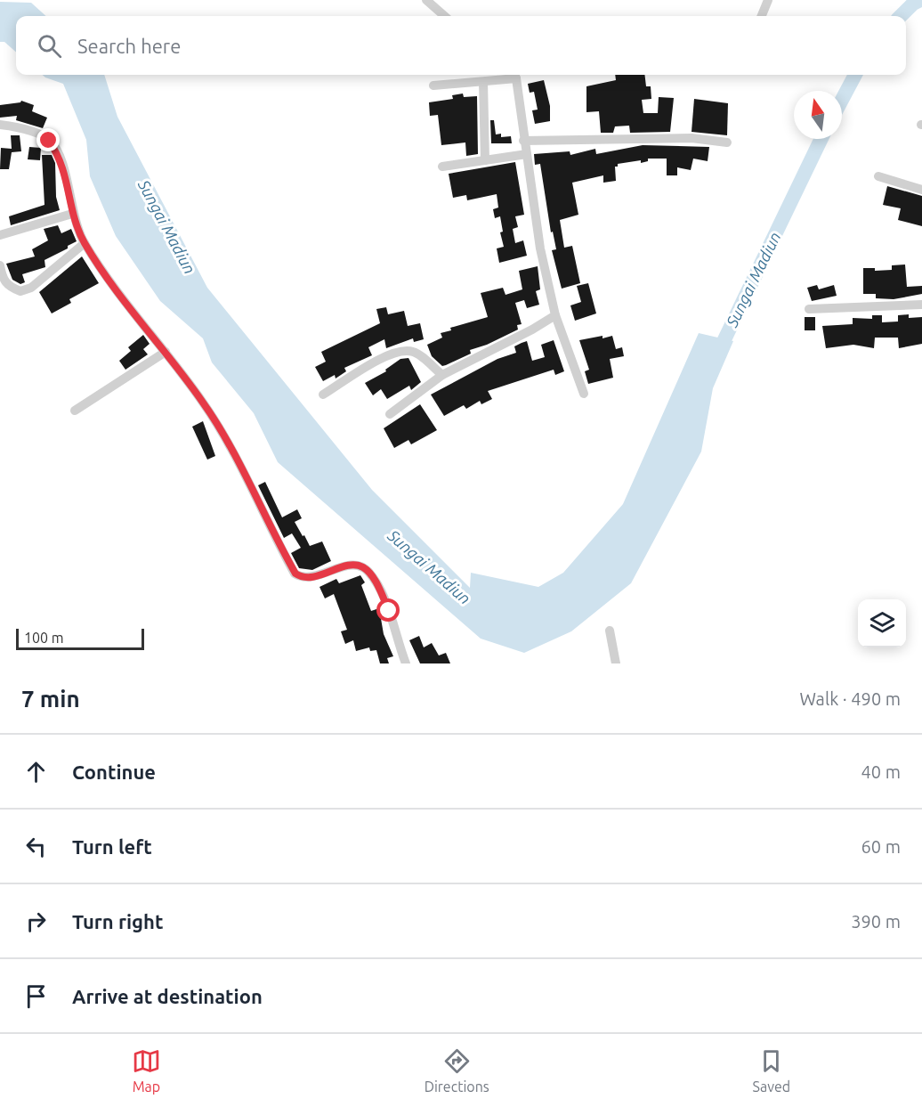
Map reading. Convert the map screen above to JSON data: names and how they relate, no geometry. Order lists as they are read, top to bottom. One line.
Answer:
{"water":["Sungai Madiun"],"scale_bar":"100 m","north":"top","page":{"search":"Search here","scale":"100 m","heading":["7 min","Walk · 490 m"],"list":[["Continue","40 m"],["Turn left","60 m"],["Turn right","390 m"],"Arrive at destination"],"nav":["Map","Directions","Saved"]}}
